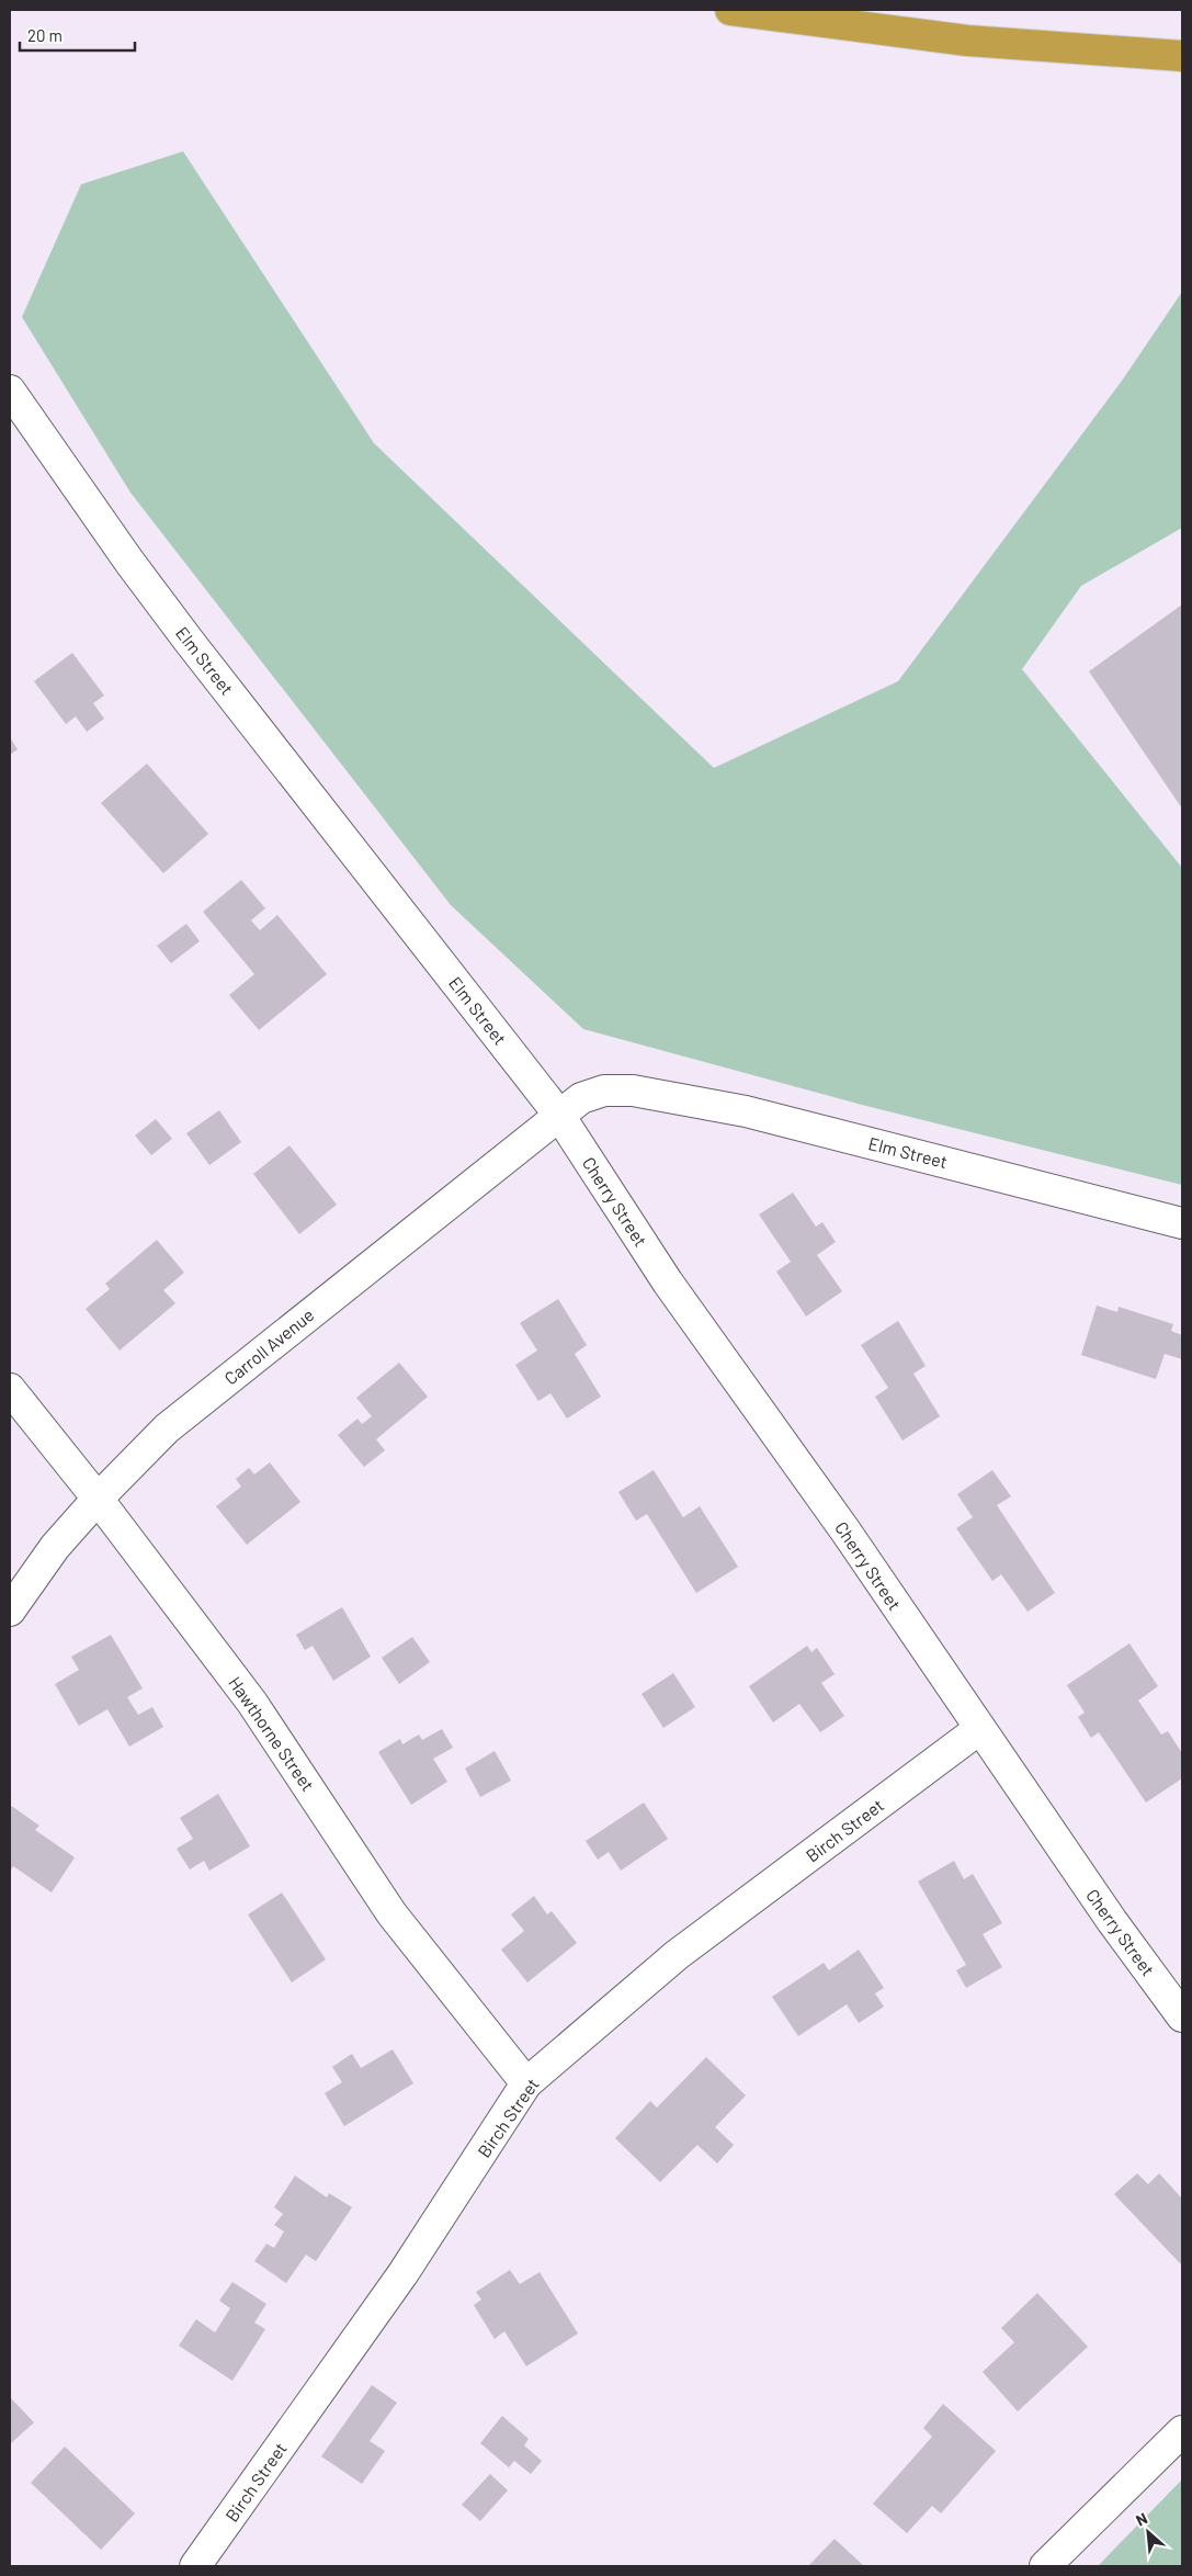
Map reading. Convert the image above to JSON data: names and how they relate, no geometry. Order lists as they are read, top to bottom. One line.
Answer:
{"streets":{"street":["Elm Street","Cherry Street","Carroll Avenue","Hawthorne Street","Birch Street"]},"crossings":[["Elm Street","Cherry Street"],["Elm Street","Carroll Avenue"],["Cherry Street","Carroll Avenue"],["Cherry Street","Birch Street"],["Carroll Avenue","Hawthorne Street"],["Hawthorne Street","Birch Street"]],"scale_bar":"20 m","north":"top left"}
